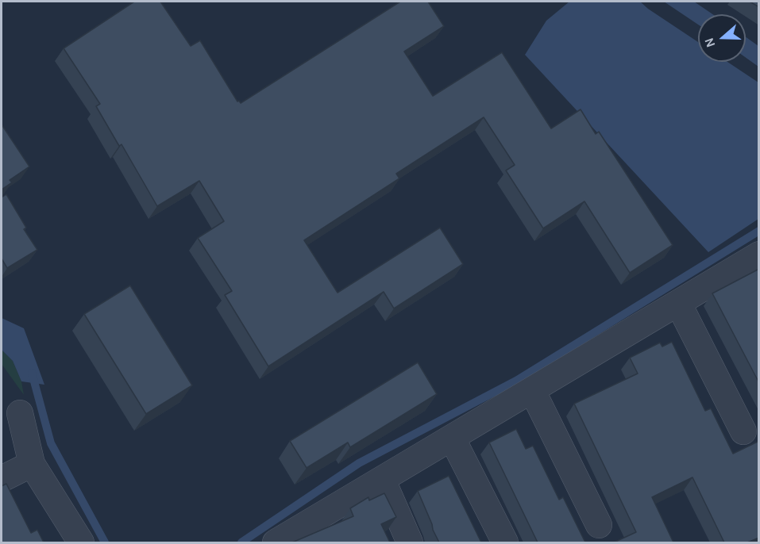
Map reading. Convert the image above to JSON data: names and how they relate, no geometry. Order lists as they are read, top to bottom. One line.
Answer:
{"north":"left"}
